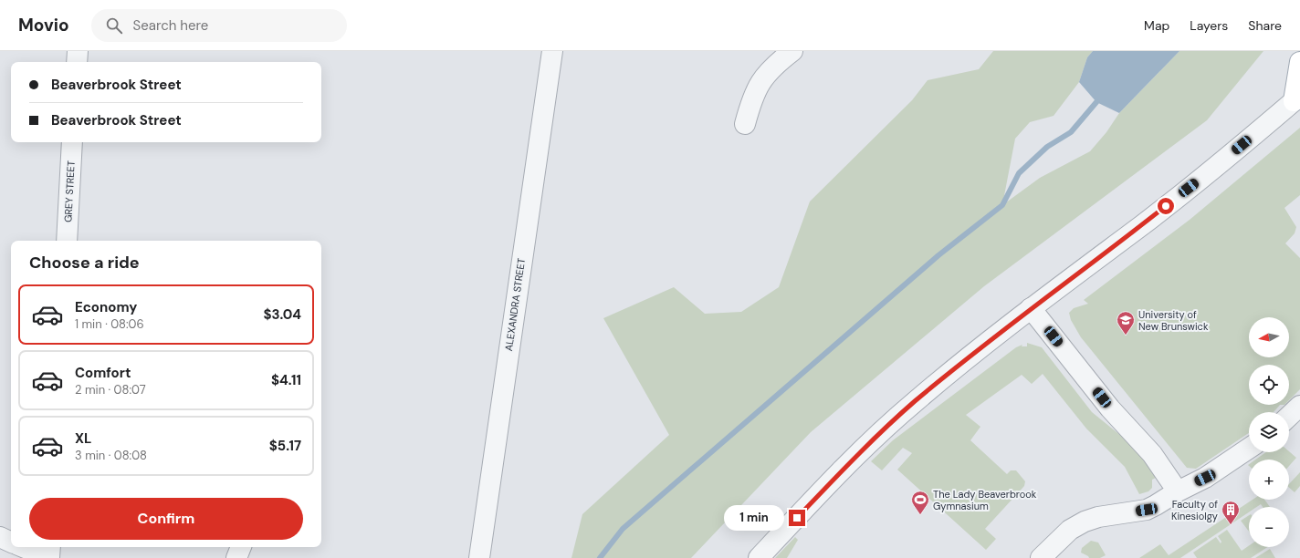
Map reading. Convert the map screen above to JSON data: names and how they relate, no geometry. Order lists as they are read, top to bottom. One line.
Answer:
{"streets":{"street":["GREY STREET","ALEXANDRA STREET"]},"places":{"school or university":["University of New Brunswick"],"sports":["The Lady Beaverbrook Gymnasium"],"building":["Faculty of Kinesiolgy"]},"north":"left","page":{"header":"Movio","search":"Search here","nav":["Map","Layers","Share"],"banner":["Beaverbrook Street","Beaverbrook Street"],"heading":"Choose a ride","list":[{"name":"Economy","note":"1 min · 08:06","value":"$3.04"},{"name":"Comfort","note":"2 min · 08:07","value":"$4.11"},{"name":"XL","note":"3 min · 08:08","value":"$5.17"}],"map_buttons":["+","−"],"buttons":"Confirm","bubble":"1 min"}}
